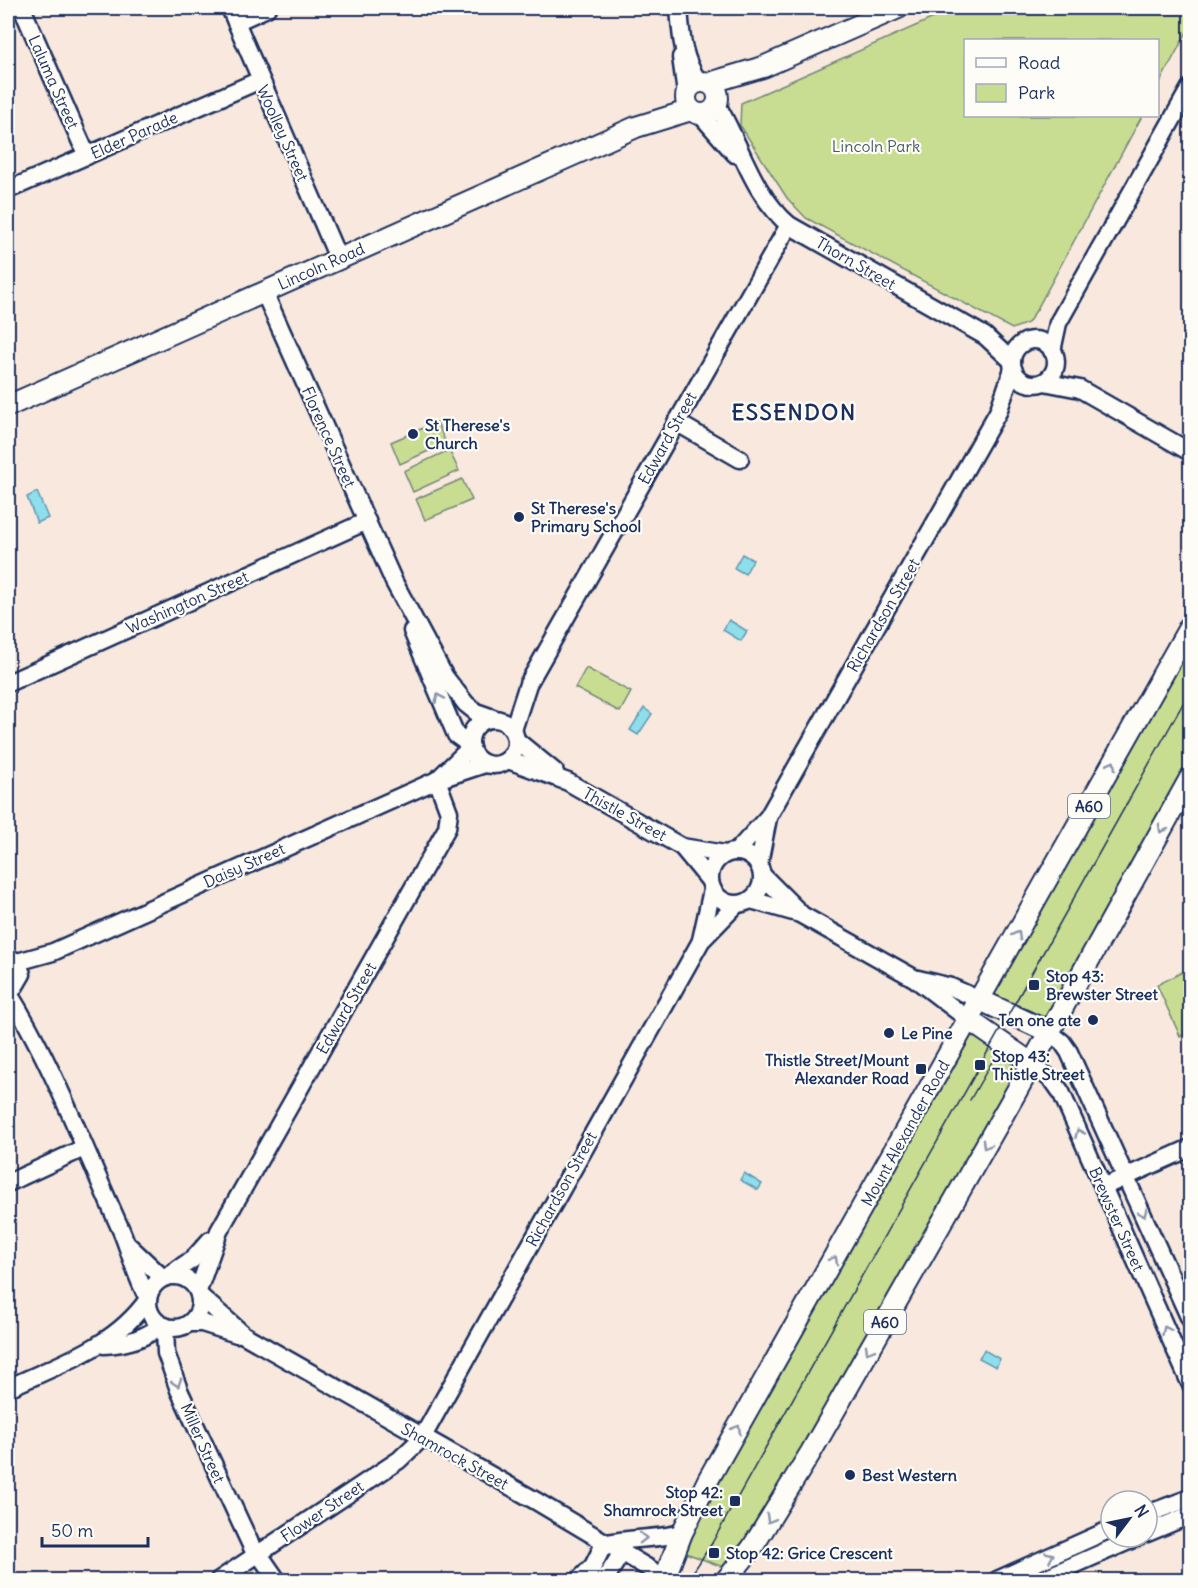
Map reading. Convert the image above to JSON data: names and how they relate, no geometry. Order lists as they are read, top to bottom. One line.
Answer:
{"streets":{"main road":["Lincoln Road","A60","Mount Alexander Road"],"street":["Laluma Street","Woolley Street","Elder Parade","Thorn Street","Florence Street","Edward Street","Washington Street","Richardson Street","Thistle Street","Daisy Street","Brewster Street","Miller Street","Shamrock Street","Flower Street"]},"crossings":[["Laluma Street","Elder Parade"],["Woolley Street","Elder Parade"],["Woolley Street","Lincoln Road"],["Thorn Street","Lincoln Road"],["Thorn Street","Edward Street"],["Thorn Street","Richardson Street"],["Lincoln Road","Florence Street"],["Florence Street","Edward Street"],["Florence Street","Washington Street"],["Florence Street","Thistle Street"],["Florence Street","Daisy Street"],["Edward Street","Thistle Street"],["Edward Street","Daisy Street"],["Edward Street","Miller Street"],["Edward Street","Shamrock Street"],["Richardson Street","Thistle Street"],["Richardson Street","Shamrock Street"],["Richardson Street","Flower Street"],["A60","Brewster Street"],["Thistle Street","Daisy Street"],["Mount Alexander Road","Shamrock Street"],["Miller Street","Shamrock Street"],["Miller Street","Flower Street"],["Shamrock Street","Flower Street"]],"one_way":["Miller Street"],"districts":["ESSENDON"],"parks":["Lincoln Park"],"places":{"other":["St Therese's Church","St Therese's Primary School","Ten one ate","Le Pine","Best Western"],"transit":["Stop 43: Brewster Street","Stop 43: Thistle Street","Thistle Street/Mount Alexander Road","Stop 42: Shamrock Street","Stop 42: Grice Crescent"]},"legend":["Road","Park"],"scale_bar":"50 m","north":"top right"}
